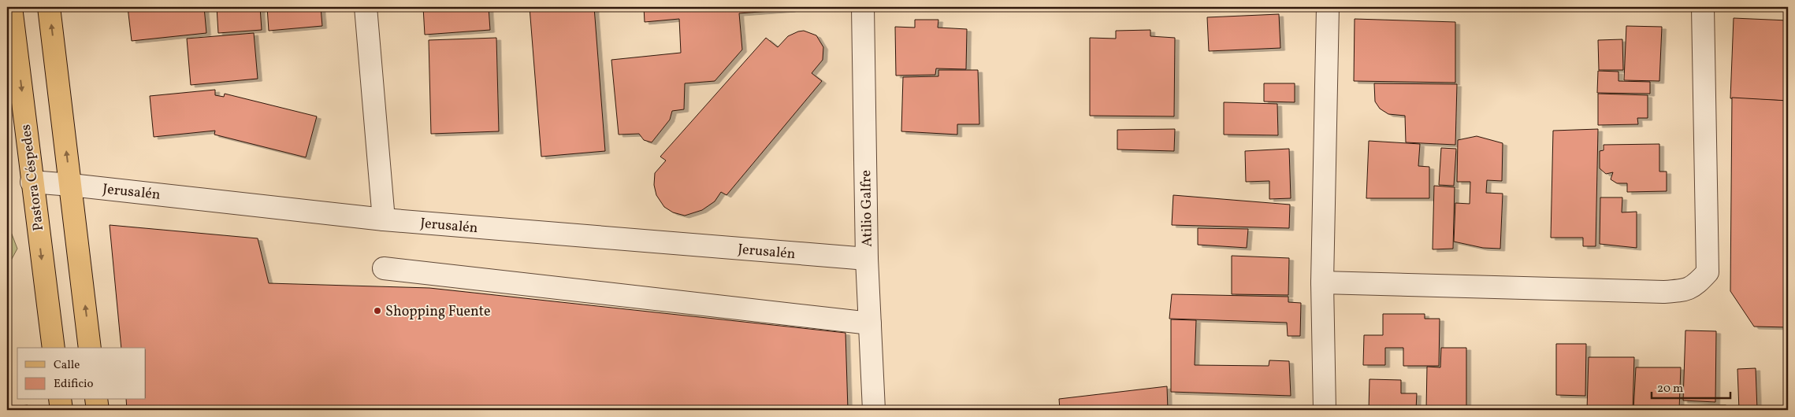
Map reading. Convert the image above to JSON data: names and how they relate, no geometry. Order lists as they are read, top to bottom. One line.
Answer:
{"streets":{"main road":["Pastora Céspedes"],"street":["Jerusalén","Atilio Galfre"]},"crossings":[["Pastora Céspedes","Jerusalén"],["Jerusalén","Atilio Galfre"]],"places":["Shopping Fuente"],"legend":["Calle","Edificio"],"scale_bar":"20 m"}
